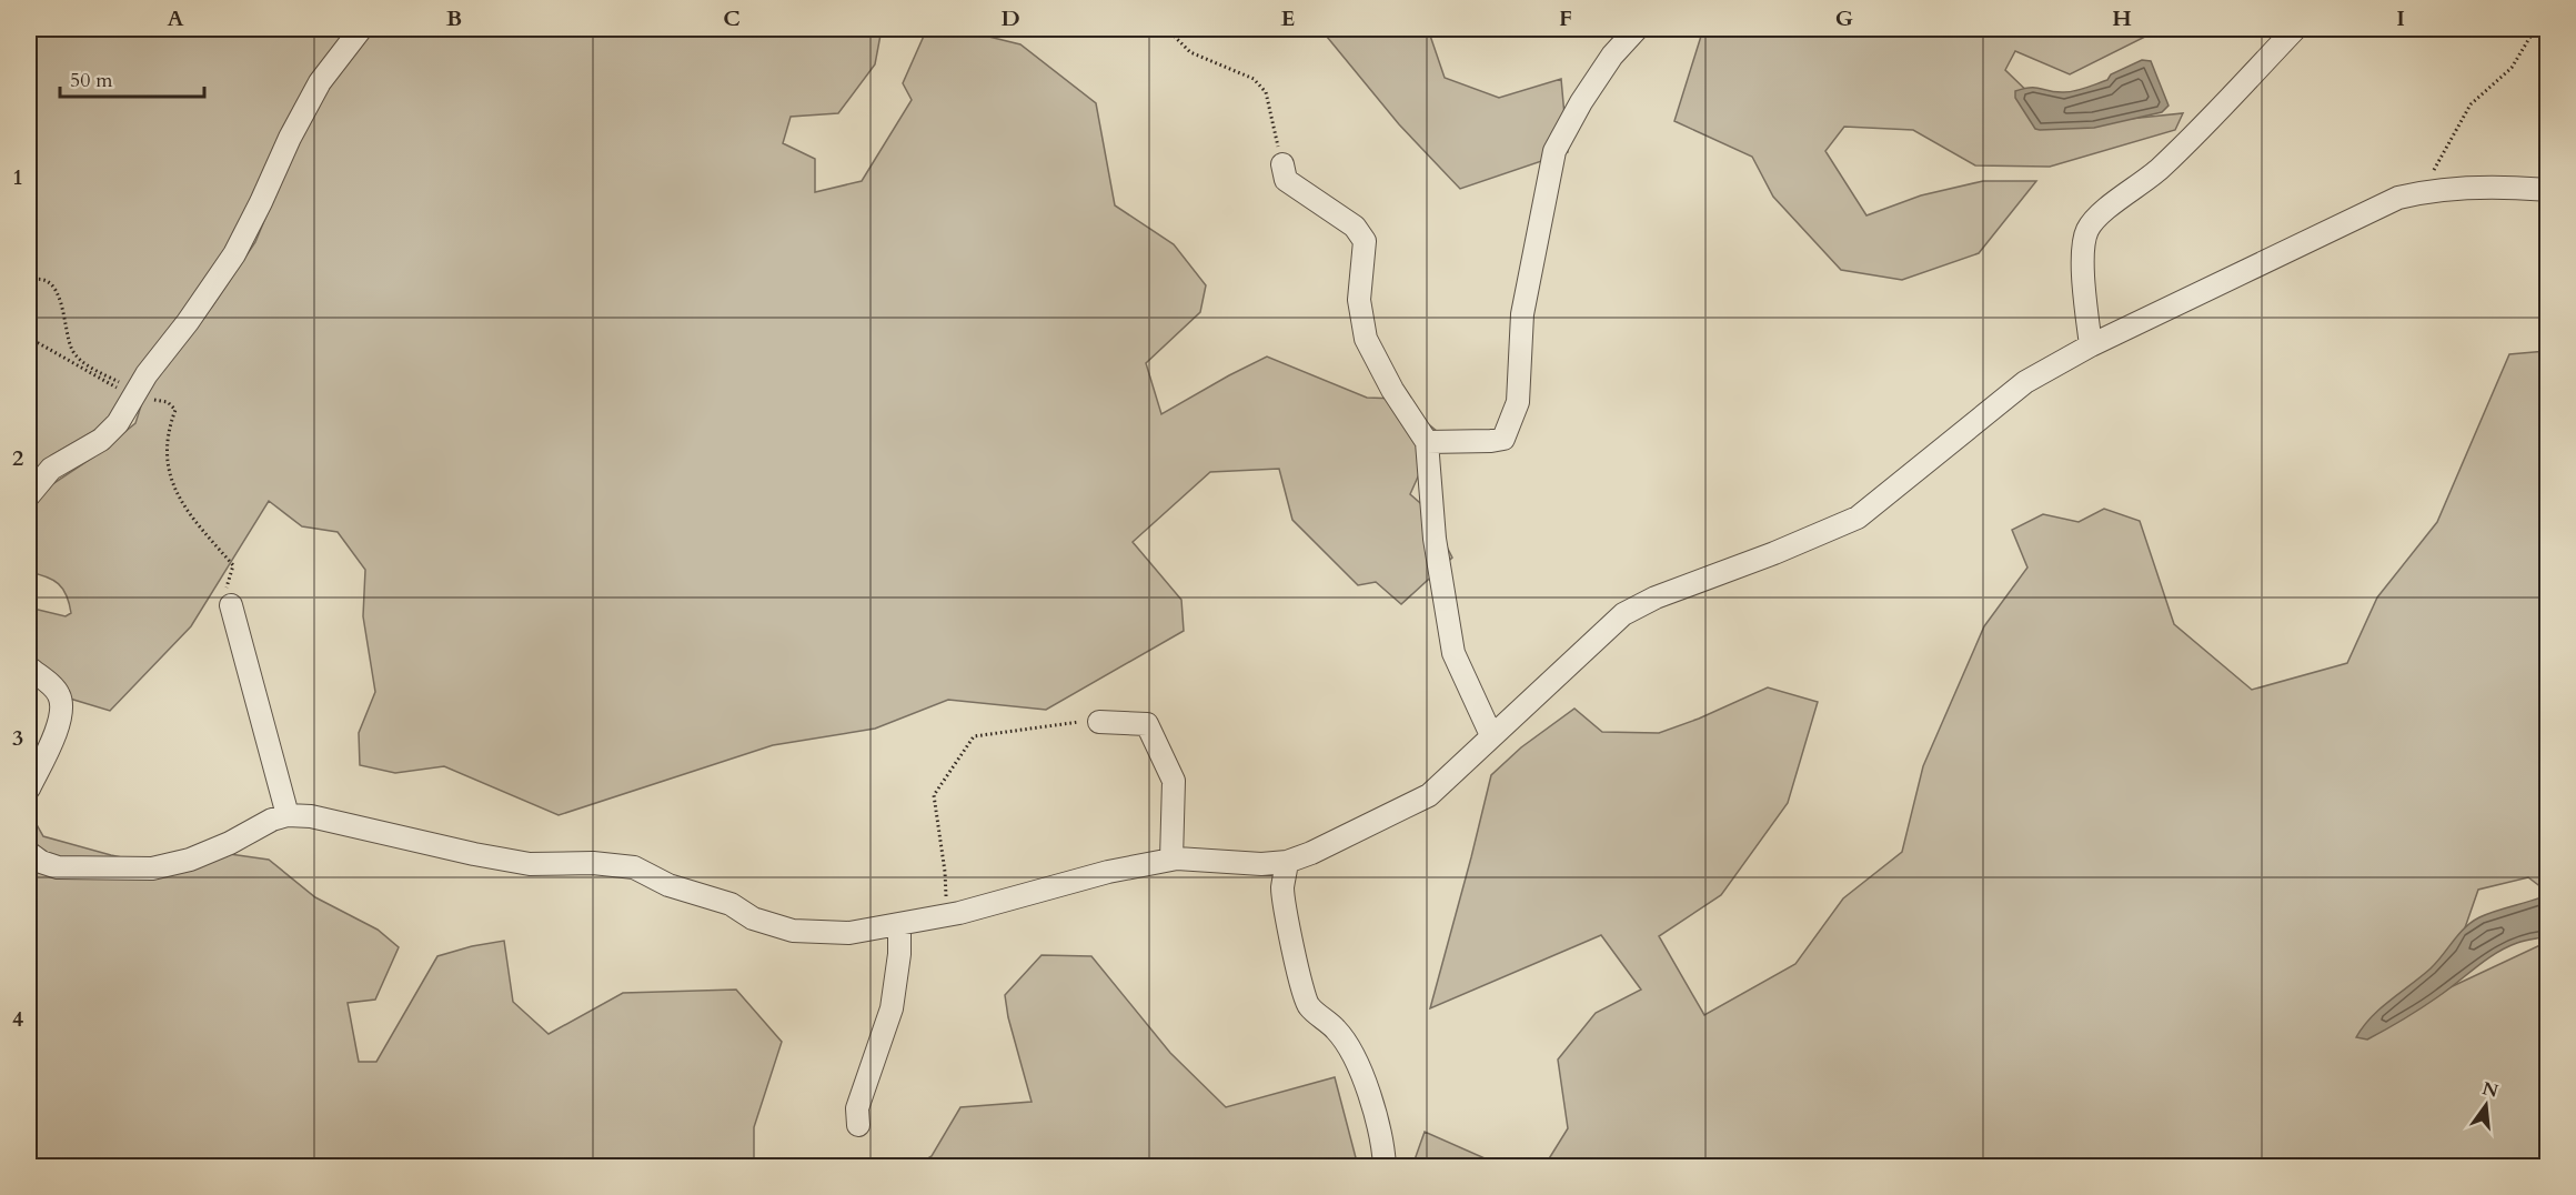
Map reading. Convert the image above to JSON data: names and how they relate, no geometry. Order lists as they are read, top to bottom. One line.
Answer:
{"scale_bar":"50 m","north":"top","grid":{"columns":["A","B","C","D","E","F","G","H","I"],"rows":["1","2","3","4"]}}
